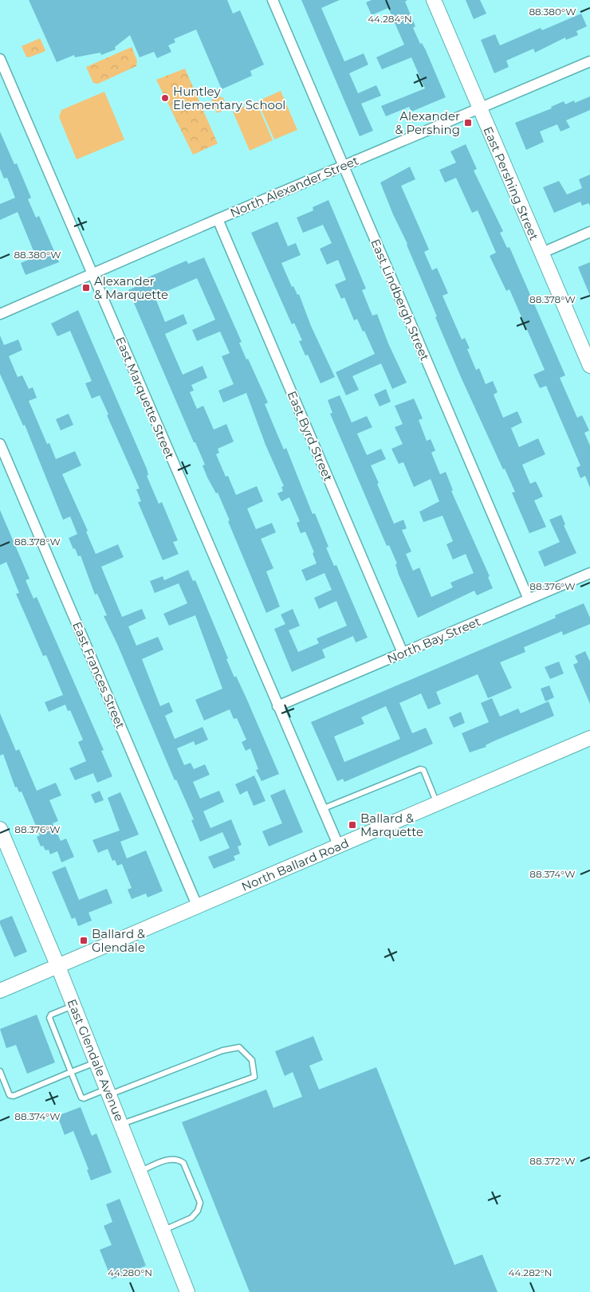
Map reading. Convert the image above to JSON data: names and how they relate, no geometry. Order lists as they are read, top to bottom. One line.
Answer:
{"streets":{"street":["East Pershing Street","North Alexander Street","East Lindbergh Street","East Marquette Street","East Byrd Street","North Bay Street","East Frances Street","North Ballard Road","East Glendale Avenue"]},"crossings":[["East Pershing Street","North Alexander Street"],["North Alexander Street","East Lindbergh Street"],["North Alexander Street","East Marquette Street"],["North Alexander Street","East Byrd Street"],["East Lindbergh Street","North Bay Street"],["East Marquette Street","North Bay Street"],["East Marquette Street","North Ballard Road"],["East Byrd Street","North Bay Street"],["East Frances Street","North Ballard Road"],["North Ballard Road","East Glendale Avenue"]],"places":{"other":["Huntley Elementary School"],"transit":["Alexander & Pershing","Alexander & Marquette","Ballard & Marquette","Ballard & Glendale"]},"coordinates":["88.380°W","44.284°N","88.378°W","88.376°W","88.374°W","88.372°W","44.280°N","44.282°N"]}
